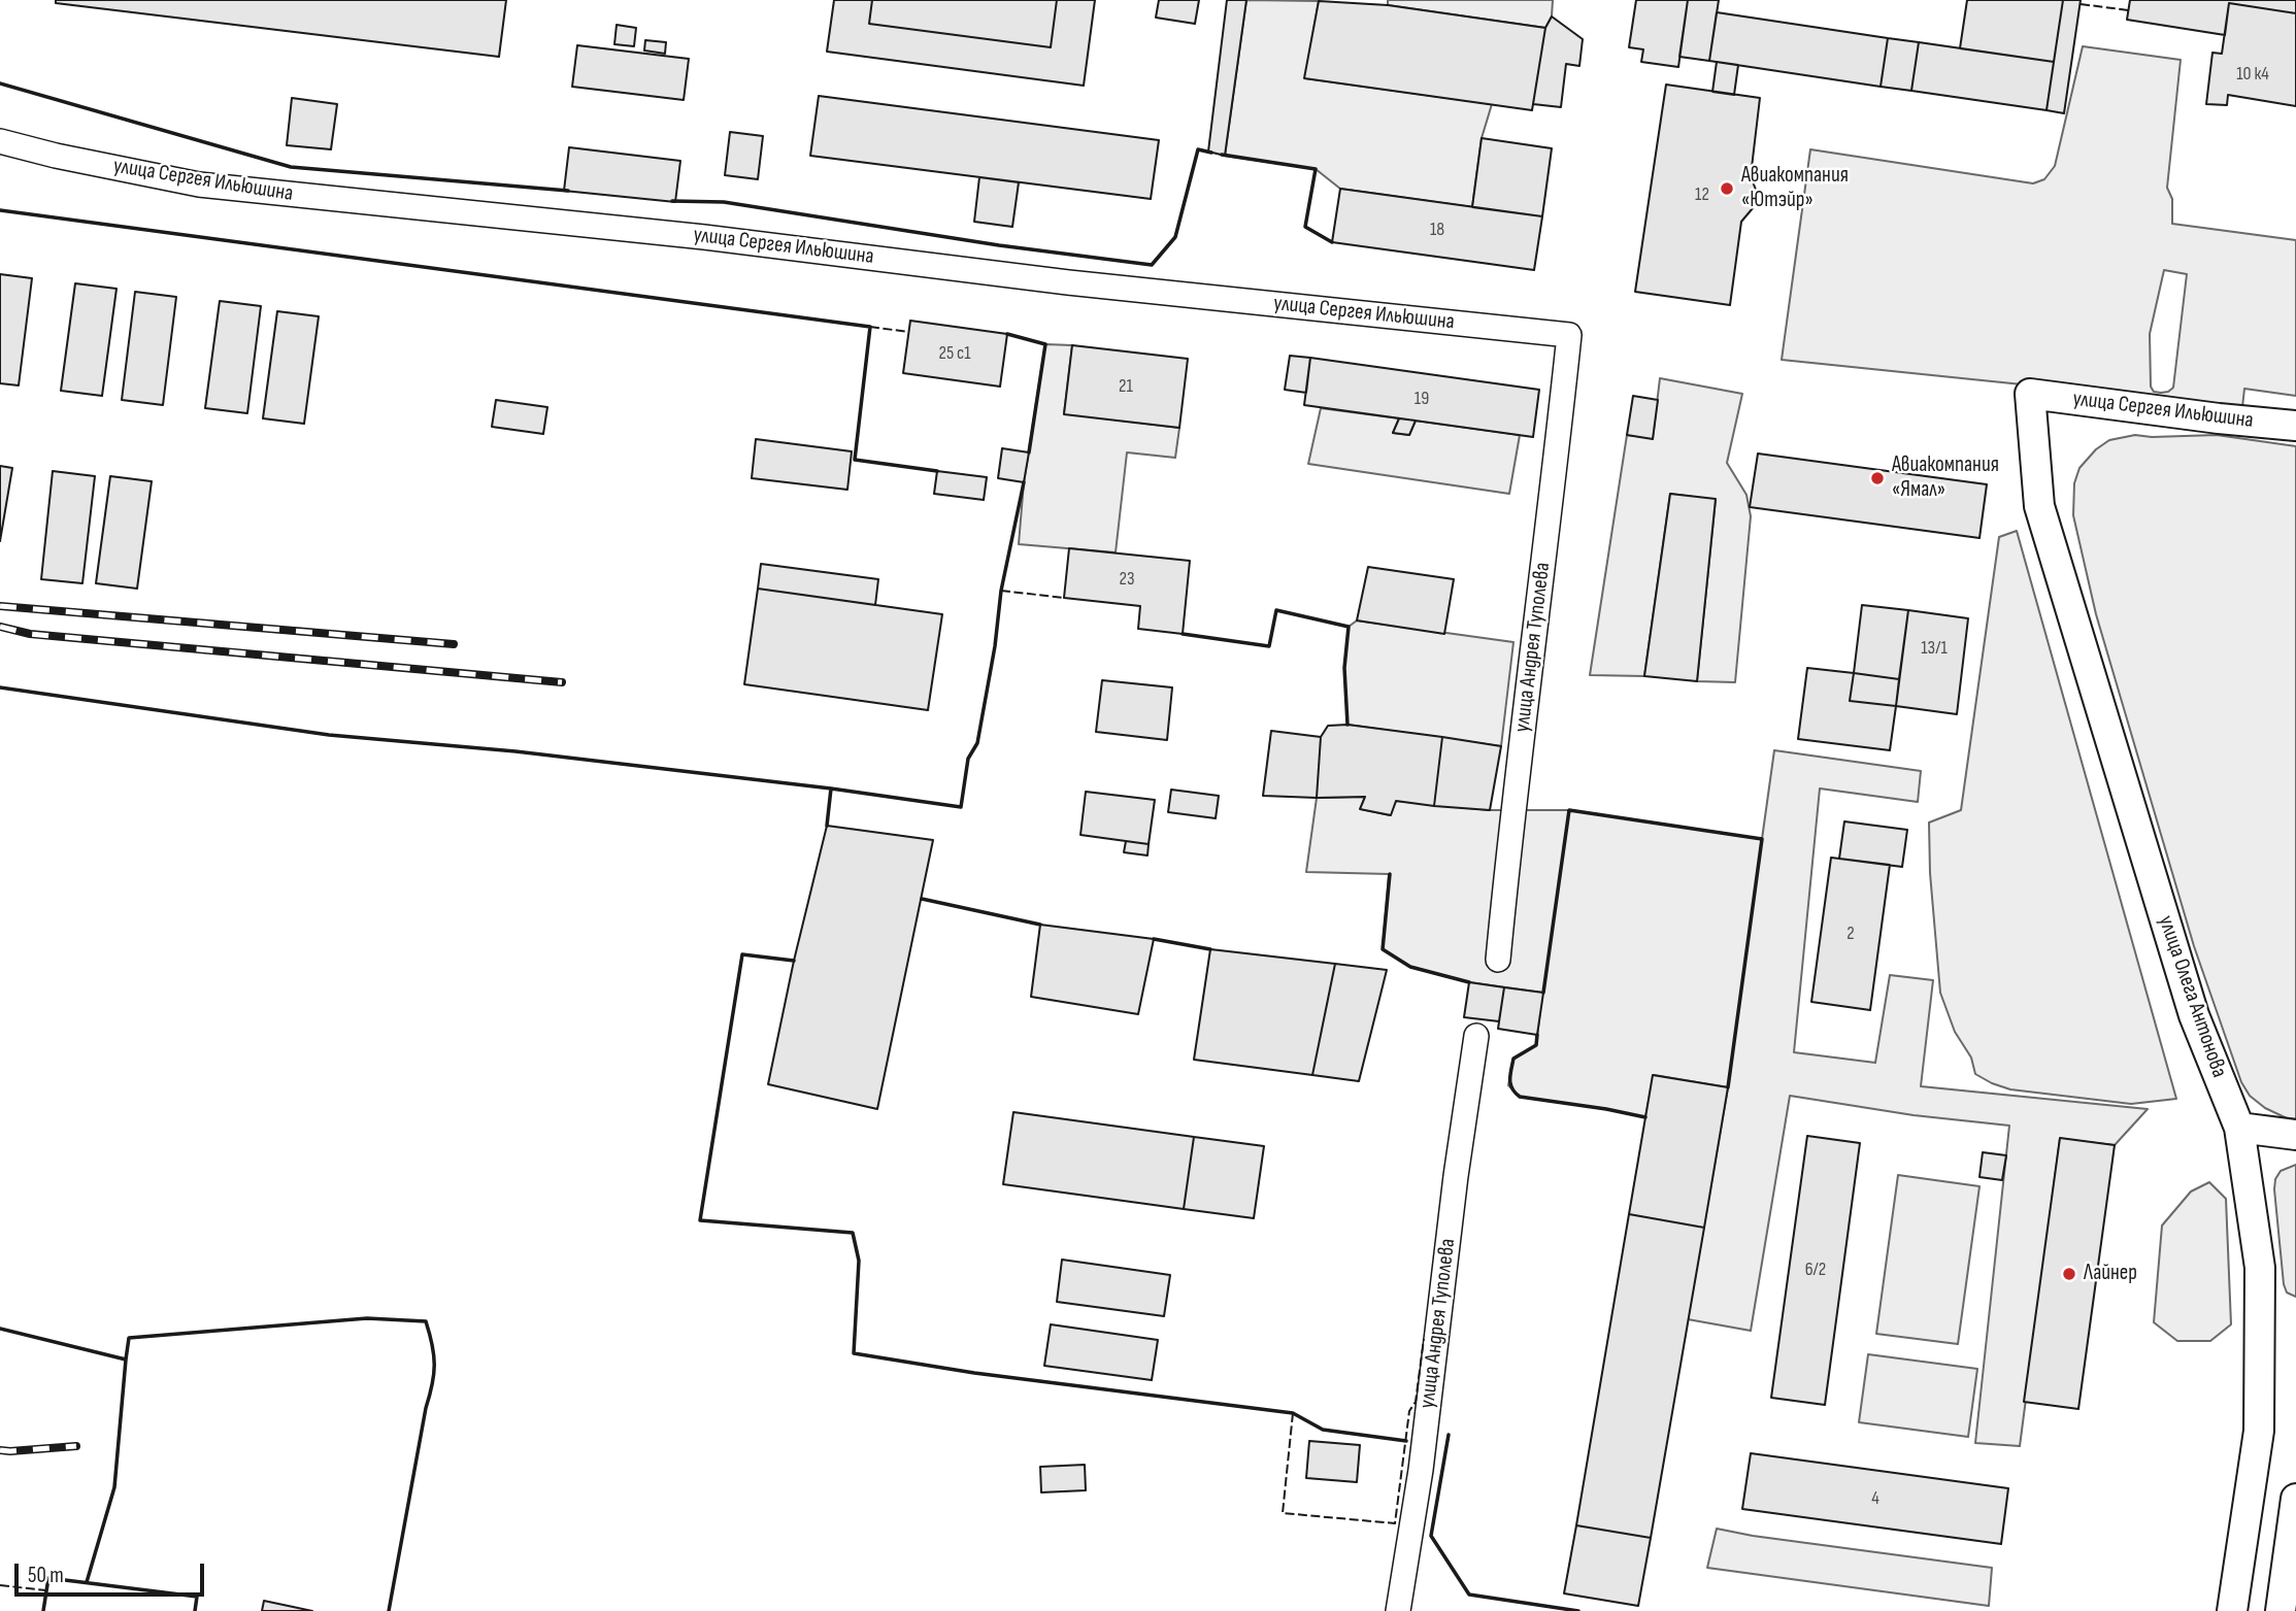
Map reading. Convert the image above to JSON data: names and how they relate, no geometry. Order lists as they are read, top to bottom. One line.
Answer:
{"streets":{"street":["улица Сергея Ильюшина","улица Андрея Туполева","улица Олега Антонова"]},"crossings":[["улица Сергея Ильюшина","улица Андрея Туполева"],["улица Сергея Ильюшина","улица Олега Антонова"]],"places":["Авиакомпания «Ютэйр»","Авиакомпания «Ямал»","Лайнер"],"house_numbers":["10 к4","12","18","25 с1","21","19","23","13/1","2","6/2","4"],"scale_bar":"50 m"}
